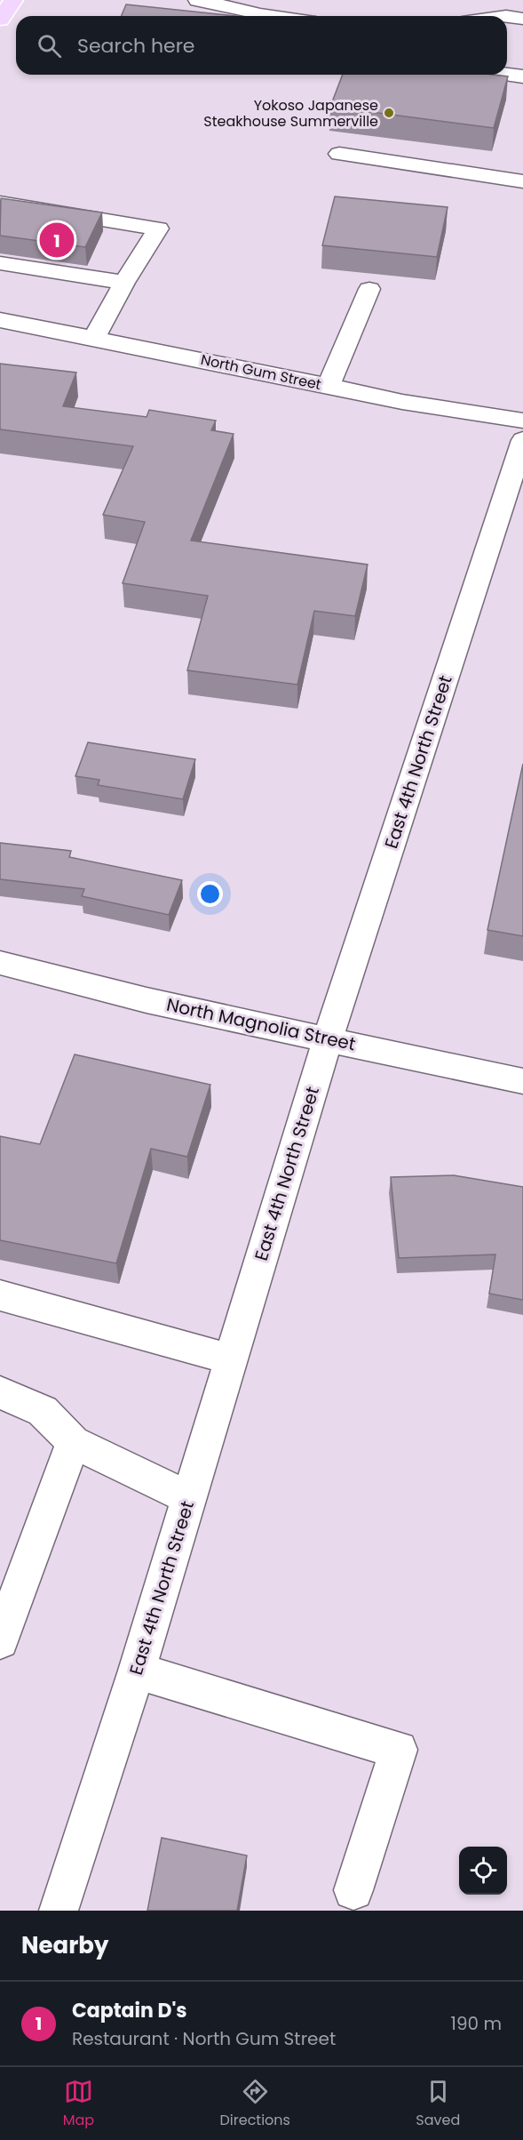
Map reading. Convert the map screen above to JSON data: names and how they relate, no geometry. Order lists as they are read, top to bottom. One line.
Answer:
{"streets":{"street":["North Gum Street","East 4th North Street","North Magnolia Street"]},"crossings":[["East 4th North Street","North Magnolia Street"]],"places":["Yokoso Japanese Steakhouse Summerville"],"page":{"search":"Search here","pins":"1","heading":"Nearby","list":[{"mark":"1","name":"Captain D's","note":"Restaurant · North Gum Street","value":"190 m"}],"nav":["Map","Directions","Saved"]}}
